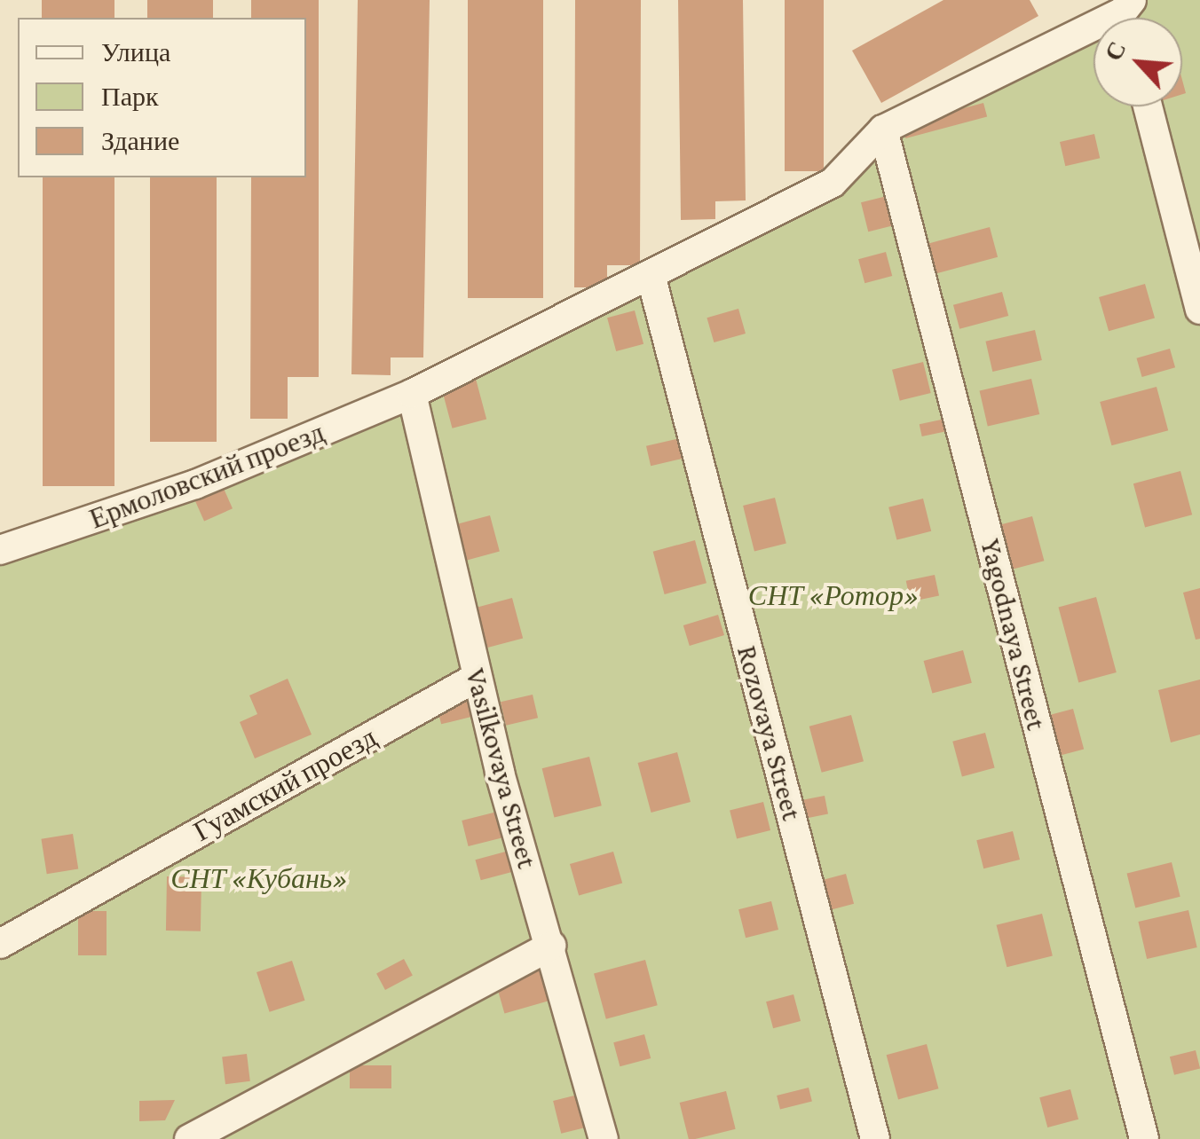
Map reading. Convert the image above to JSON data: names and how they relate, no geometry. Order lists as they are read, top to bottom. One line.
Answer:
{"streets":{"street":["Ермоловский проезд","Yagodnaya Street","Rozovaya Street","Vasilkovaya Street","Гуамский проезд"]},"crossings":[["Ермоловский проезд","Yagodnaya Street"],["Ермоловский проезд","Rozovaya Street"],["Ермоловский проезд","Vasilkovaya Street"],["Vasilkovaya Street","Гуамский проезд"]],"parks":["СНТ «Ротор»","СНТ «Кубань»"],"legend":["Улица","Парк","Здание"],"north":"top left"}
